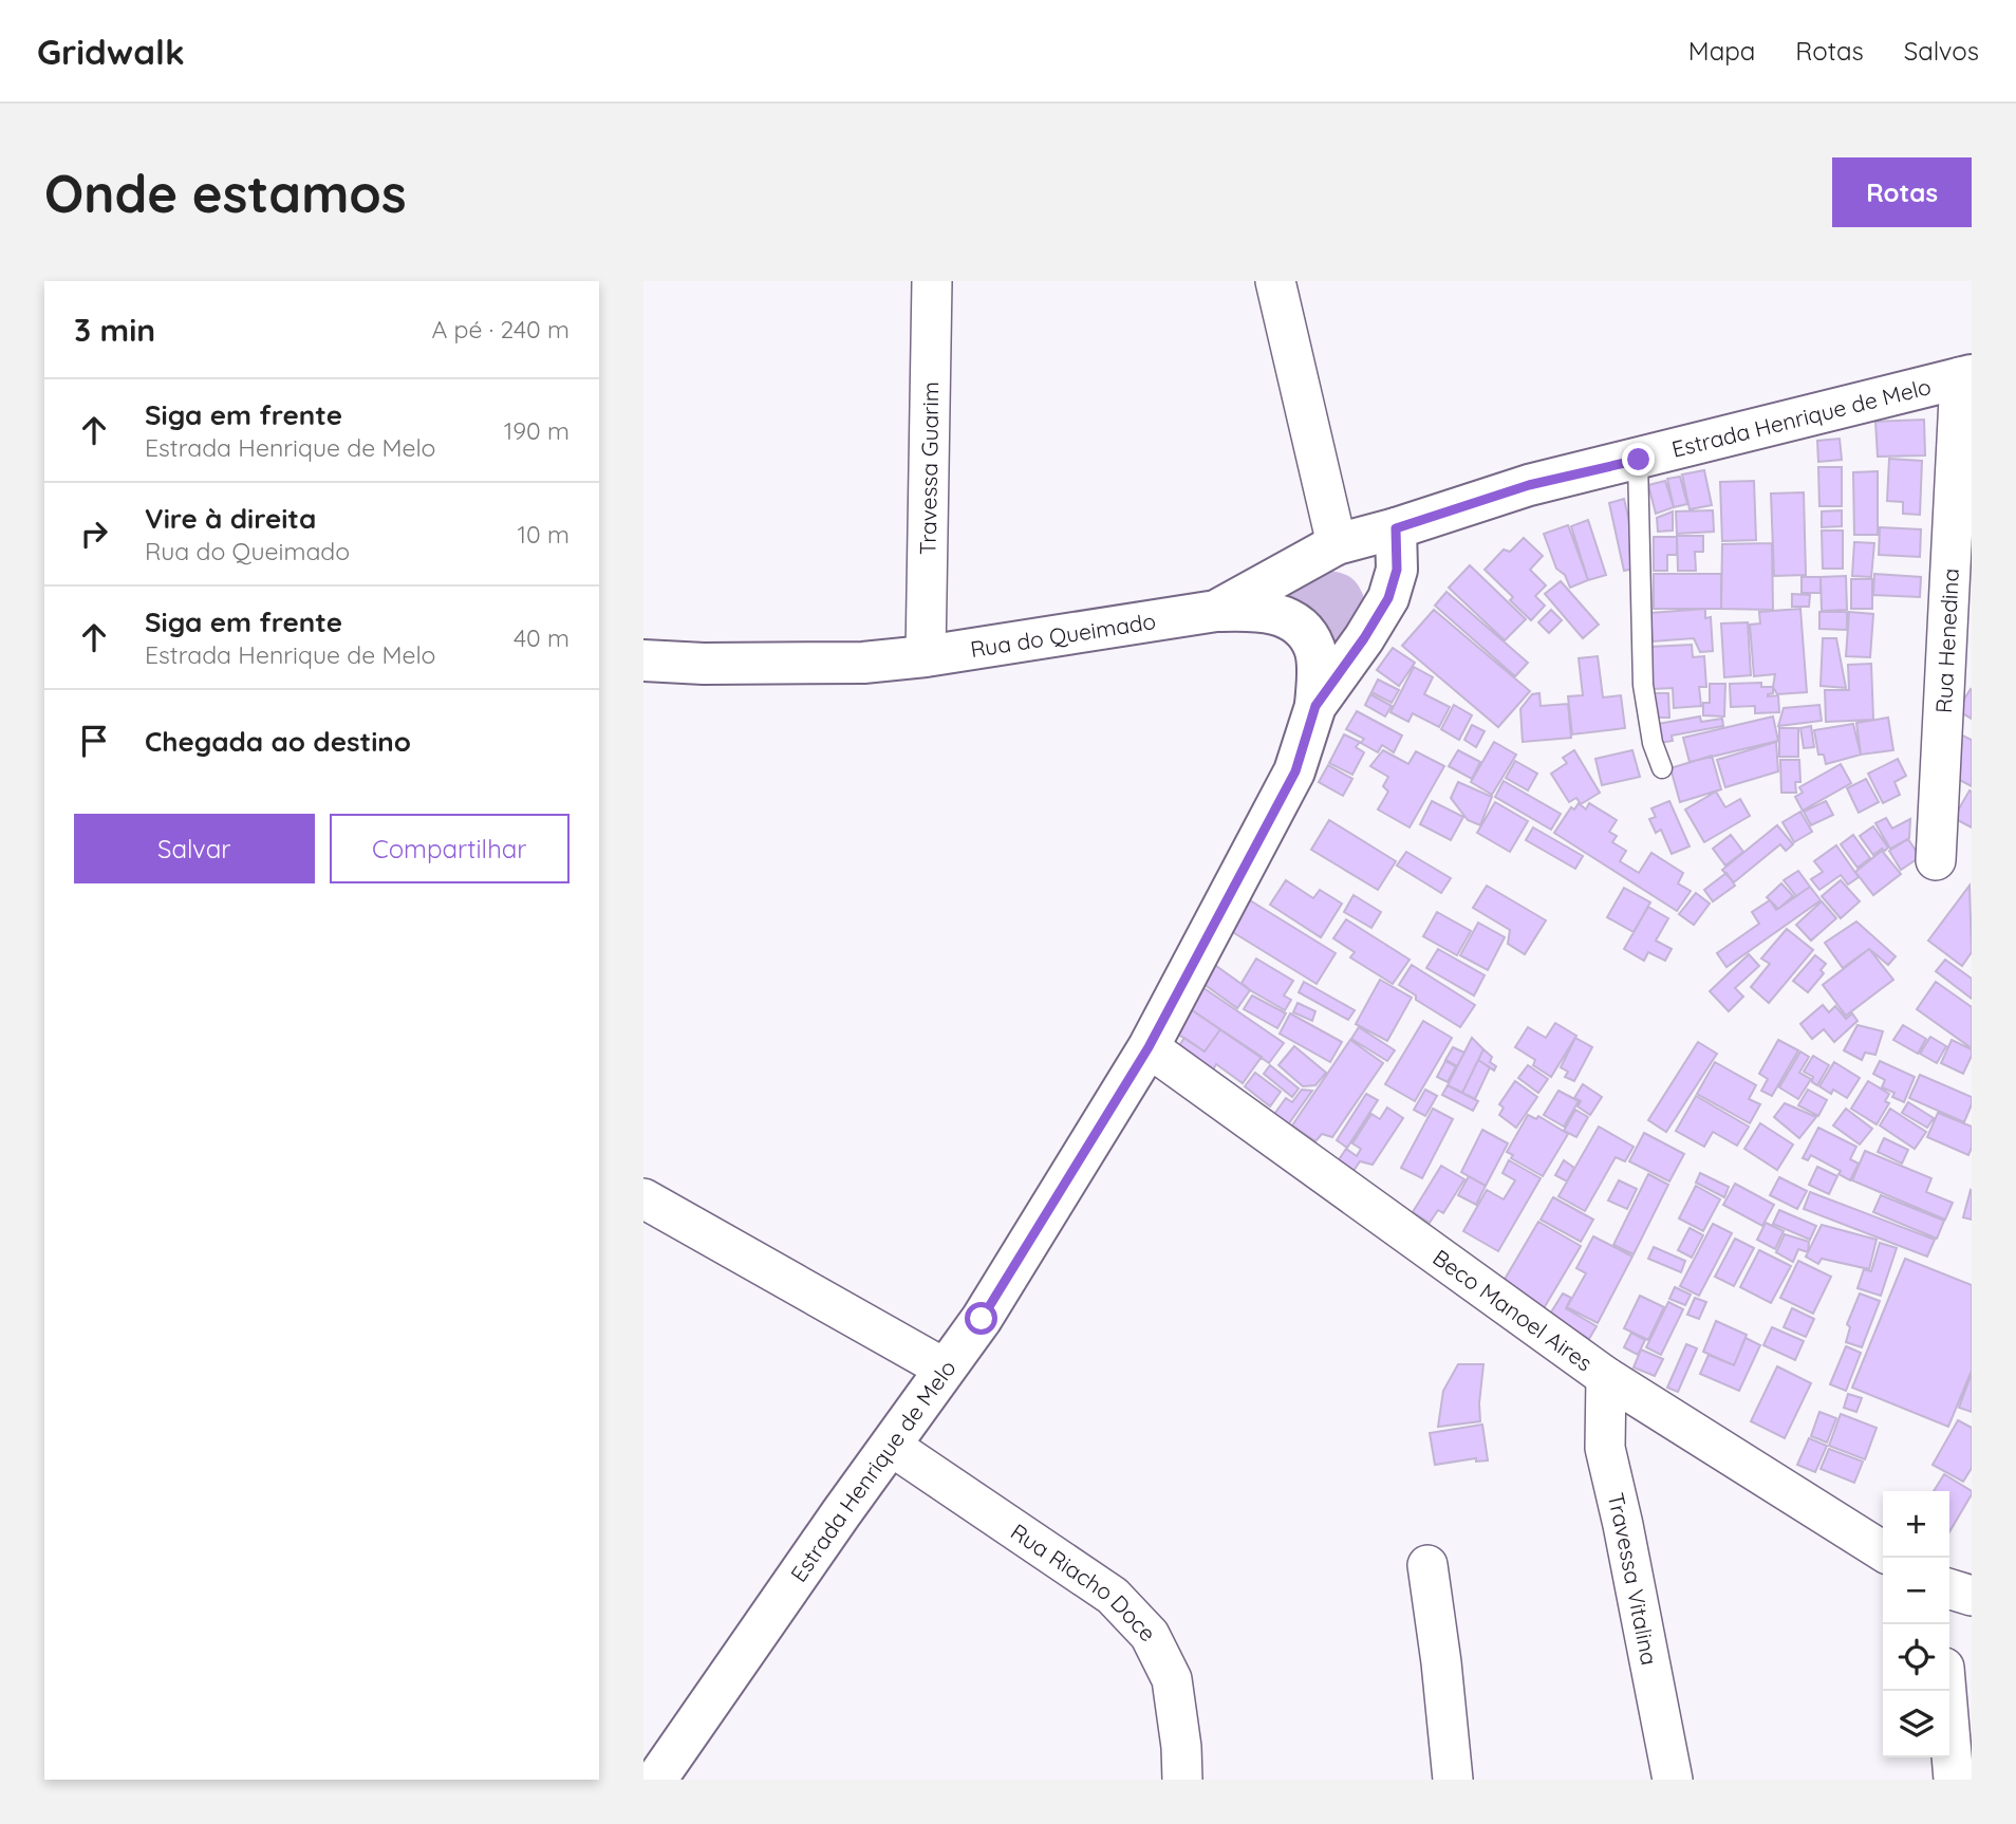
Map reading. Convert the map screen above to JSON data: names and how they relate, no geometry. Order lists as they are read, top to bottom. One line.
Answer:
{"streets":{"main road":["Estrada Henrique de Melo","Rua do Queimado"],"street":["Travessa Guarim","Rua Henedina","Beco Manoel Aires","Travessa Vitalina","Rua Riacho Doce"]},"crossings":[["Estrada Henrique de Melo","Rua do Queimado"],["Estrada Henrique de Melo","Rua Henedina"],["Estrada Henrique de Melo","Beco Manoel Aires"],["Estrada Henrique de Melo","Rua Riacho Doce"],["Travessa Guarim","Rua do Queimado"],["Beco Manoel Aires","Travessa Vitalina"]],"page":{"header":"Gridwalk","nav":["Mapa","Rotas","Salvos"],"buttons":["Rotas",["Salvar","Compartilhar"]],"title":"Onde estamos","heading":["3 min","A pé · 240 m"],"list":[["Siga em frente","Estrada Henrique de Melo","190 m"],["Vire à direita","Rua do Queimado","10 m"],["Siga em frente","Estrada Henrique de Melo","40 m"],"Chegada ao destino"],"map_buttons":["+","−"]}}
